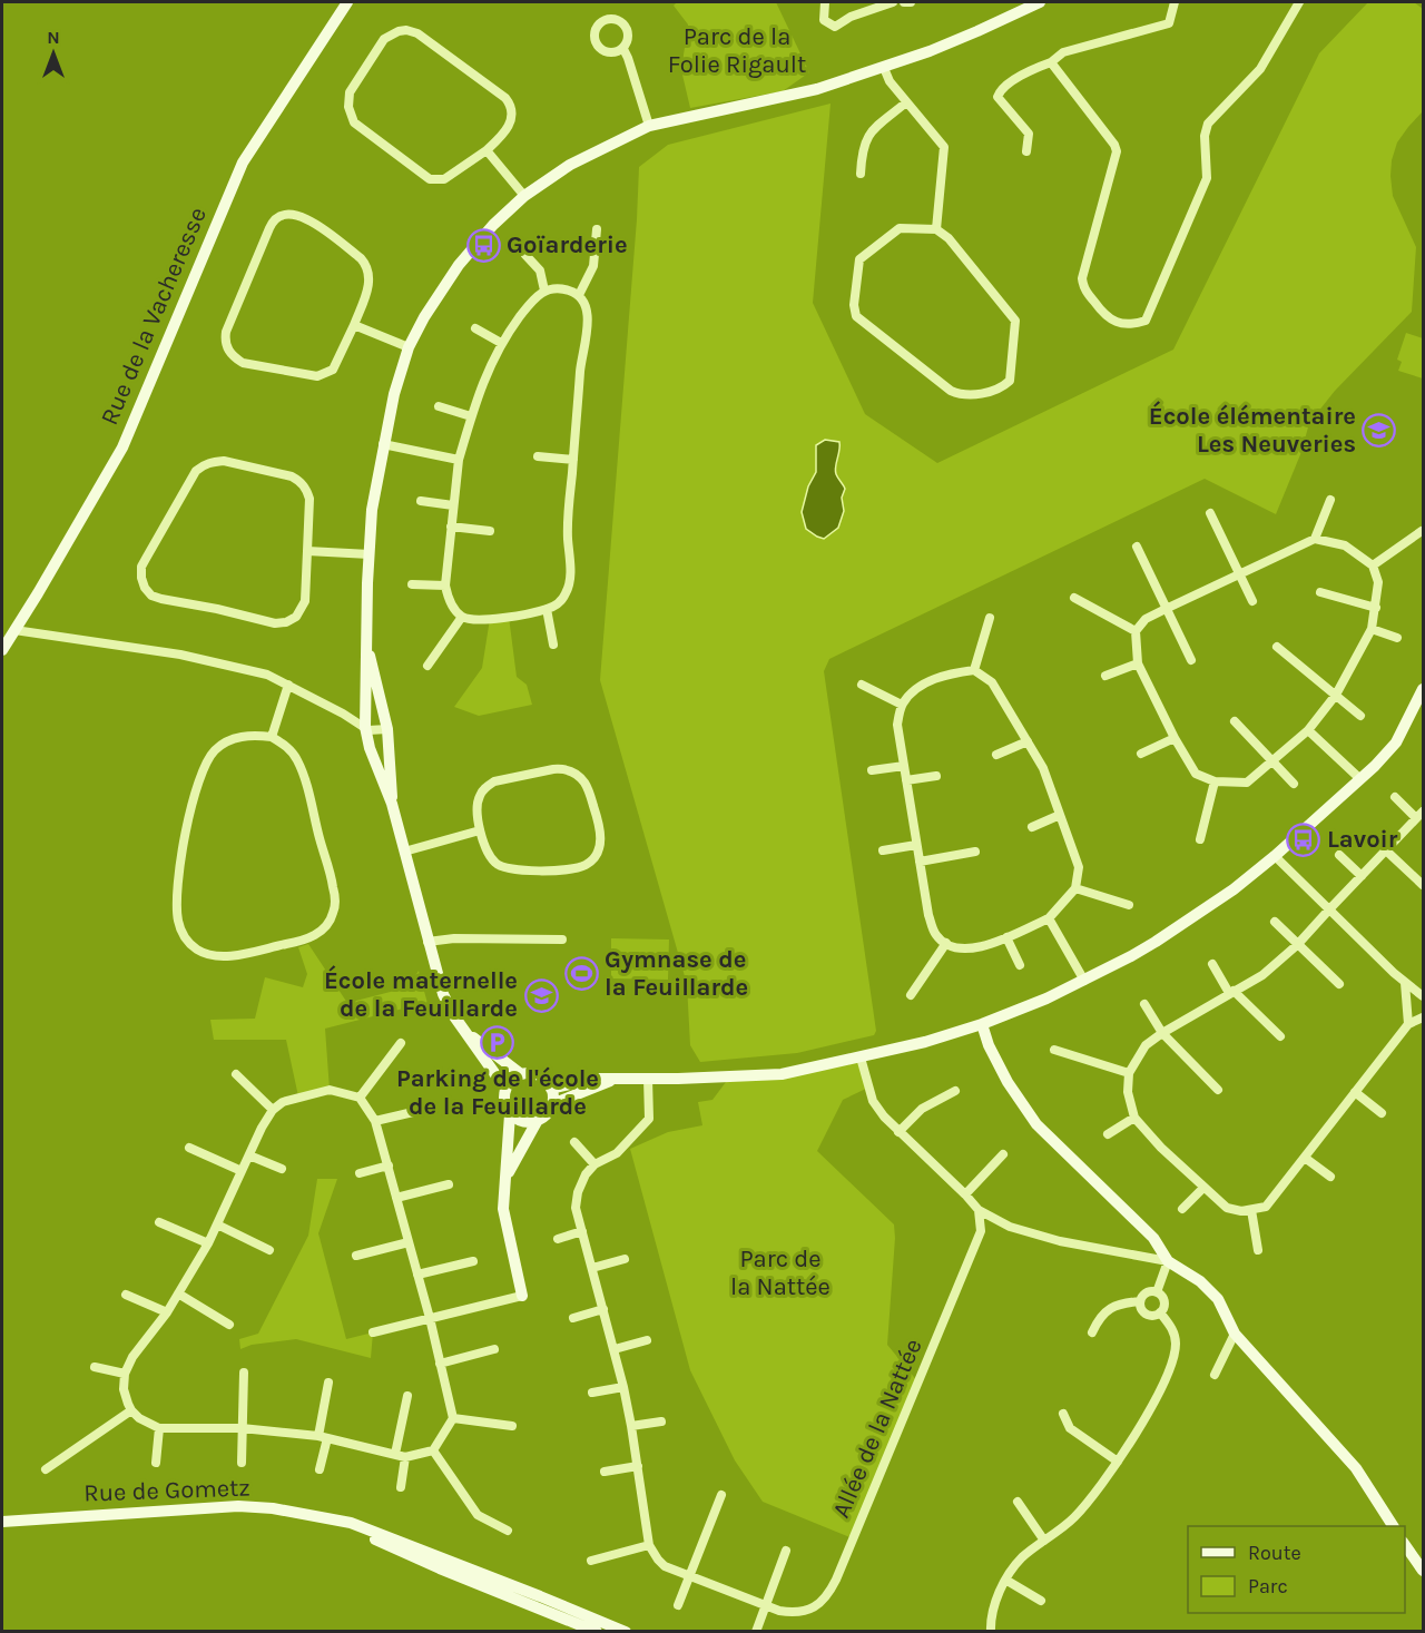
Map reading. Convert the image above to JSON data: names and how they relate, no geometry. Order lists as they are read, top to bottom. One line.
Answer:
{"streets":{"street":["Rue de la Vacheresse","Allée de la Nattée","Rue de Gometz"]},"parks":["Parc de la Folie Rigault","Parc de la Nattée"],"places":{"bus stop":["Goïarderie","Lavoir"],"school or university":["École élémentaire Les Neuveries","École maternelle de la Feuillarde"],"sports":["Gymnase de la Feuillarde"],"parking":["Parking de l'école de la Feuillarde"]},"legend":["Route","Parc"],"north":"top"}
